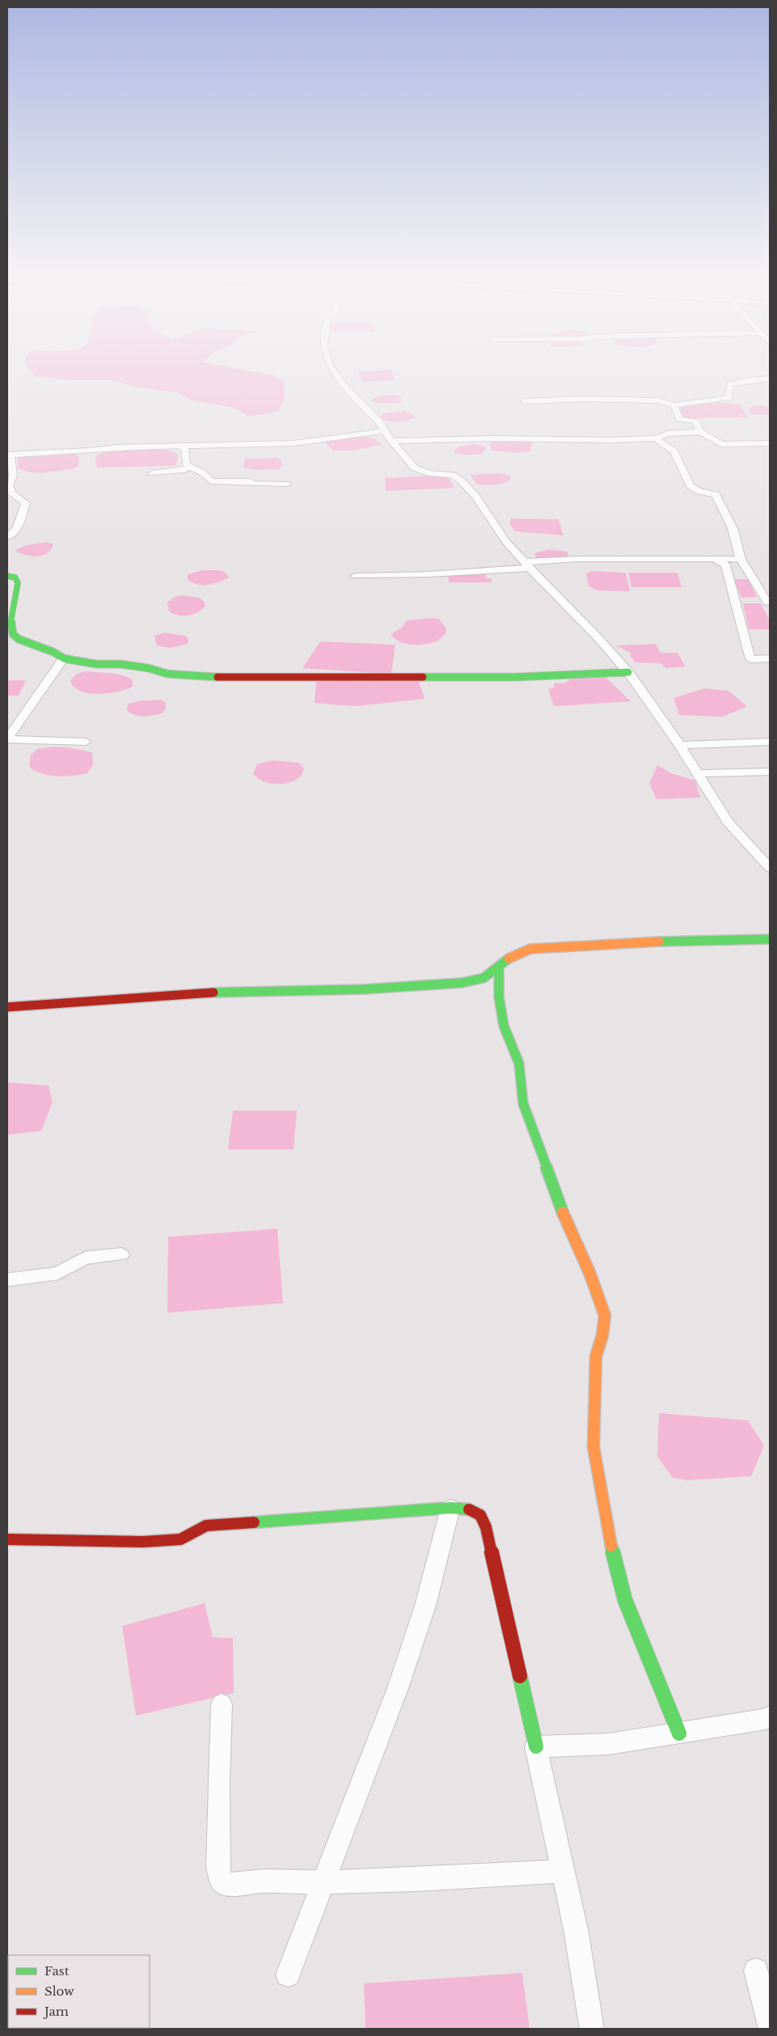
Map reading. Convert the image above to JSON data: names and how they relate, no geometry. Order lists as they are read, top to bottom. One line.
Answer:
{"legend":["Fast","Slow","Jam"]}
